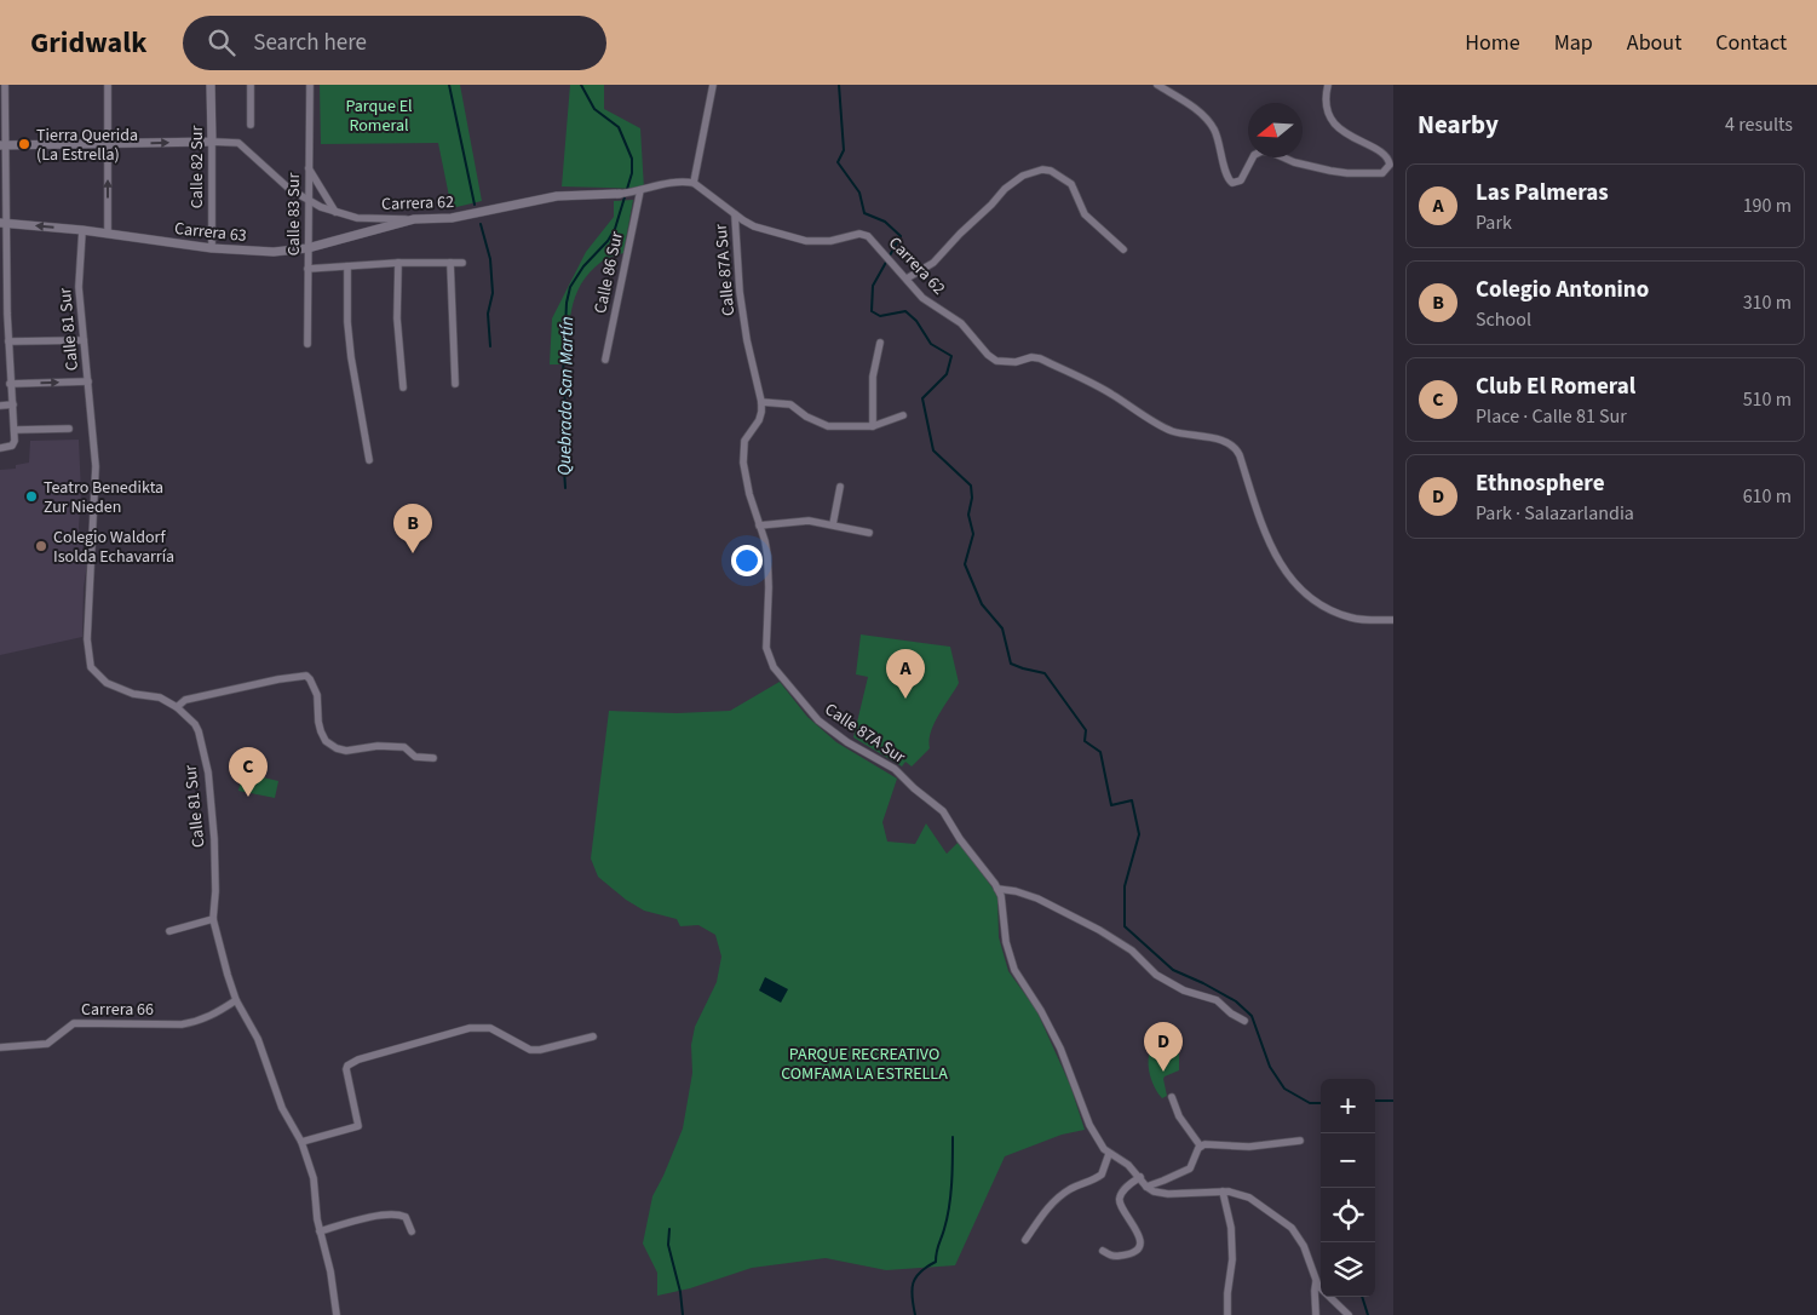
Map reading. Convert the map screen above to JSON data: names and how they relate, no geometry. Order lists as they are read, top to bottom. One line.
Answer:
{"streets":{"street":["Calle 82 Sur","Carrera 62","Calle 83 Sur","Carrera 63","Calle 87A Sur","Calle 86 Sur","Calle 81 Sur","Carrera 66"]},"crossings":[["Calle 82 Sur","Carrera 62"],["Calle 82 Sur","Carrera 63"],["Carrera 62","Calle 83 Sur"],["Carrera 62","Carrera 63"],["Carrera 62","Calle 87A Sur"],["Carrera 62","Calle 86 Sur"],["Calle 83 Sur","Carrera 63"],["Carrera 63","Calle 81 Sur"],["Calle 81 Sur","Carrera 66"]],"water":["Quebrada San Martín"],"parks":["Parque El Romeral","PARQUE RECREATIVO COMFAMA LA ESTRELLA"],"places":["Tierra Querida (La Estrella)","Teatro Benedikta Zur Nieden","Colegio Waldorf Isolda Echavarría"],"north":"left","page":{"header":"Gridwalk","search":"Search here","nav":["Home","Map","About","Contact"],"heading":["Nearby","4 results"],"list":[{"mark":"A","name":"Las Palmeras","note":"Park","value":"190 m"},{"mark":"B","name":"Colegio Antonino","note":"School","value":"310 m"},{"mark":"C","name":"Club El Romeral","note":"Place · Calle 81 Sur","value":"510 m"},{"mark":"D","name":"Ethnosphere","note":"Park · Salazarlandia","value":"610 m"}],"pins":["B","A","C","D"],"map_buttons":["+","−"]}}
